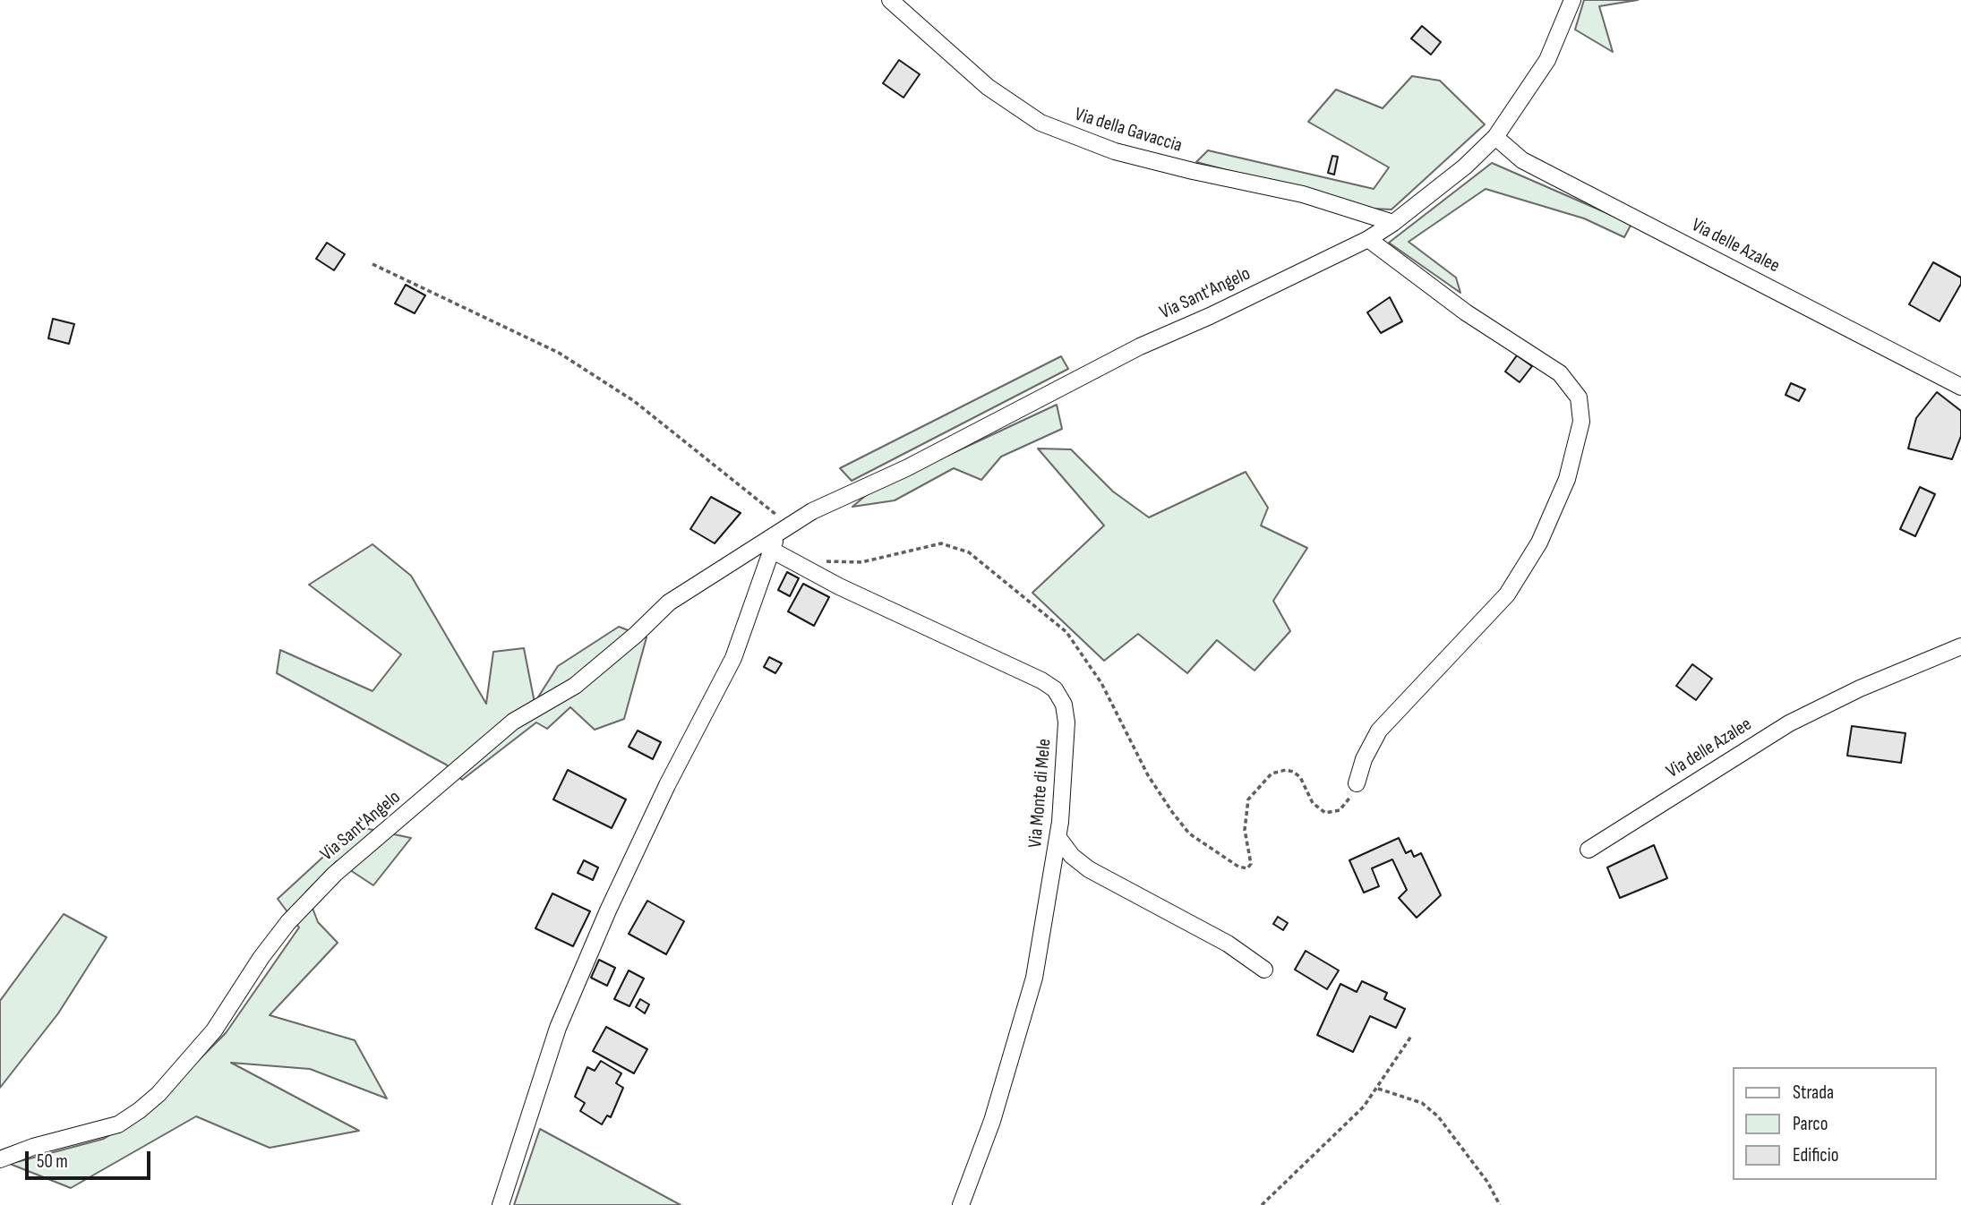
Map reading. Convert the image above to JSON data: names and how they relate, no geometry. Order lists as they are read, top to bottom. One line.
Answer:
{"streets":{"street":["Via della Gavaccia","Via delle Azalee","Via Sant'Angelo","Via Monte di Mele"]},"crossings":[["Via della Gavaccia","Via Sant'Angelo"],["Via delle Azalee","Via Sant'Angelo"],["Via Sant'Angelo","Via Monte di Mele"]],"legend":["Strada","Parco","Edificio"],"scale_bar":"50 m"}
